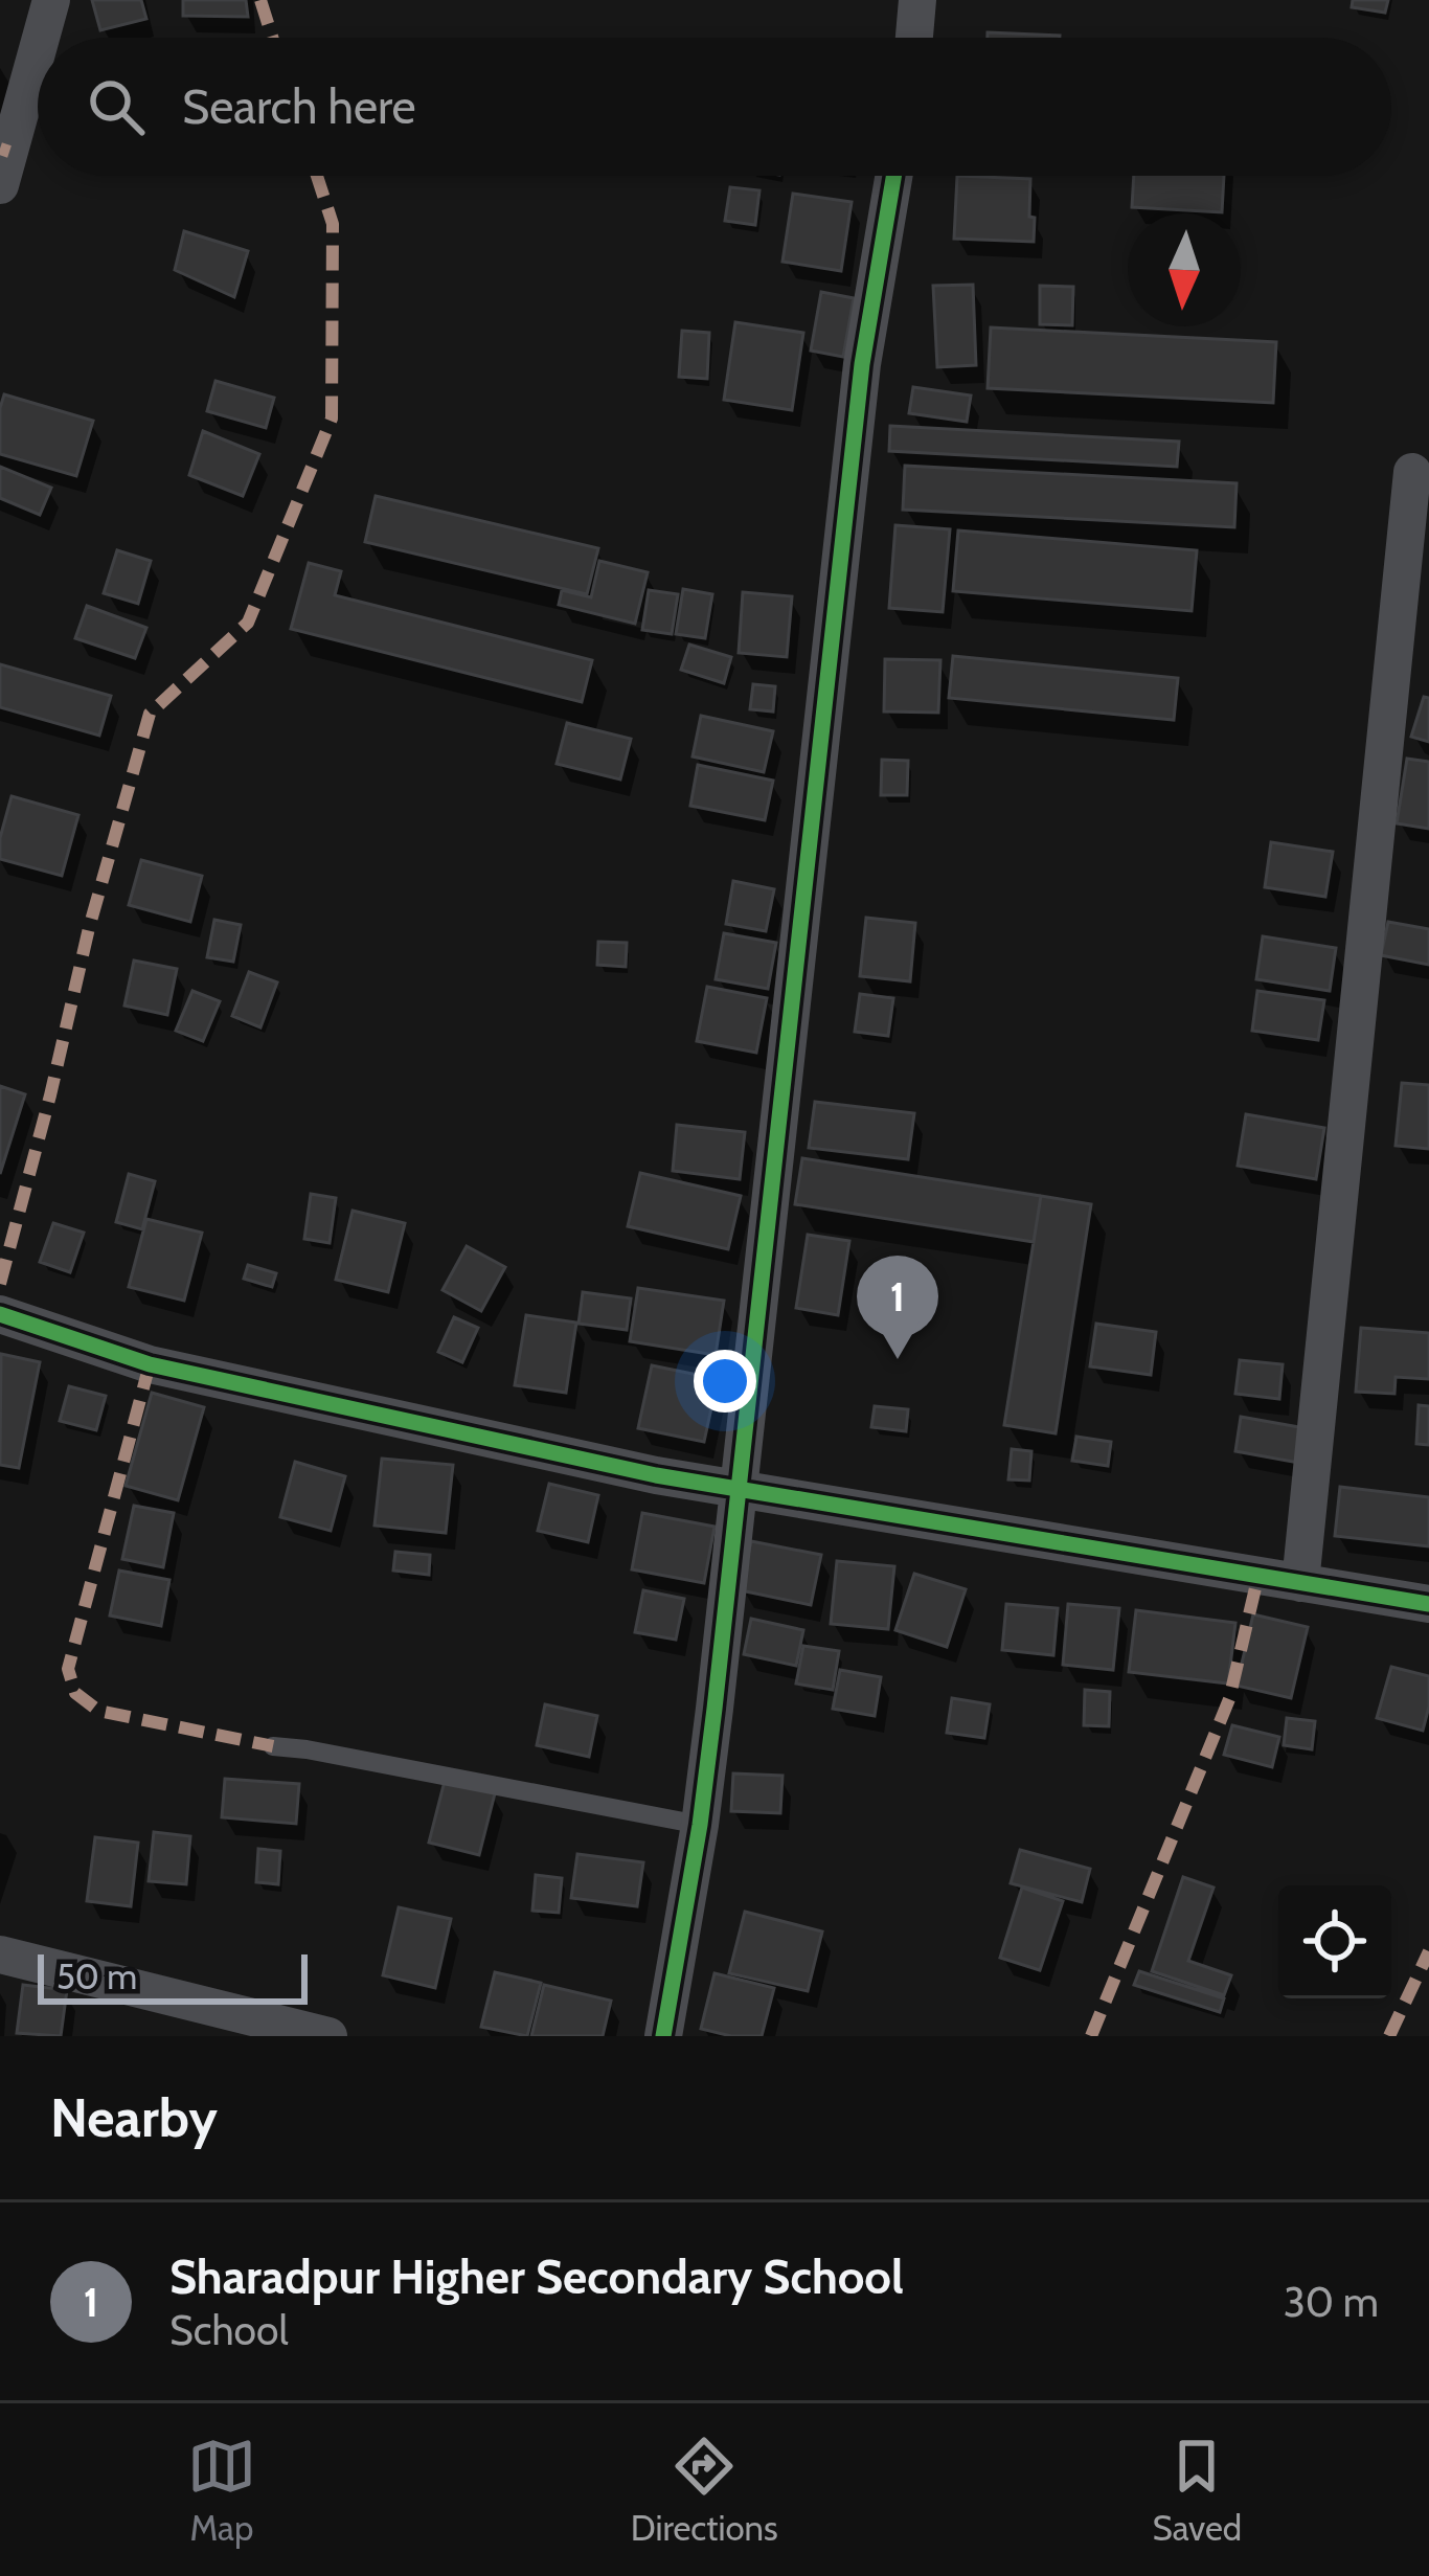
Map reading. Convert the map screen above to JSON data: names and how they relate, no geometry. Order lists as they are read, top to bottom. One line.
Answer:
{"scale_bar":"50 m","north":"bottom","page":{"search":"Search here","pins":"1","scale":"50 m","heading":"Nearby","list":[{"mark":"1","name":"Sharadpur Higher Secondary School","note":"School","value":"30 m"}],"nav":["Map","Directions","Saved"]}}
